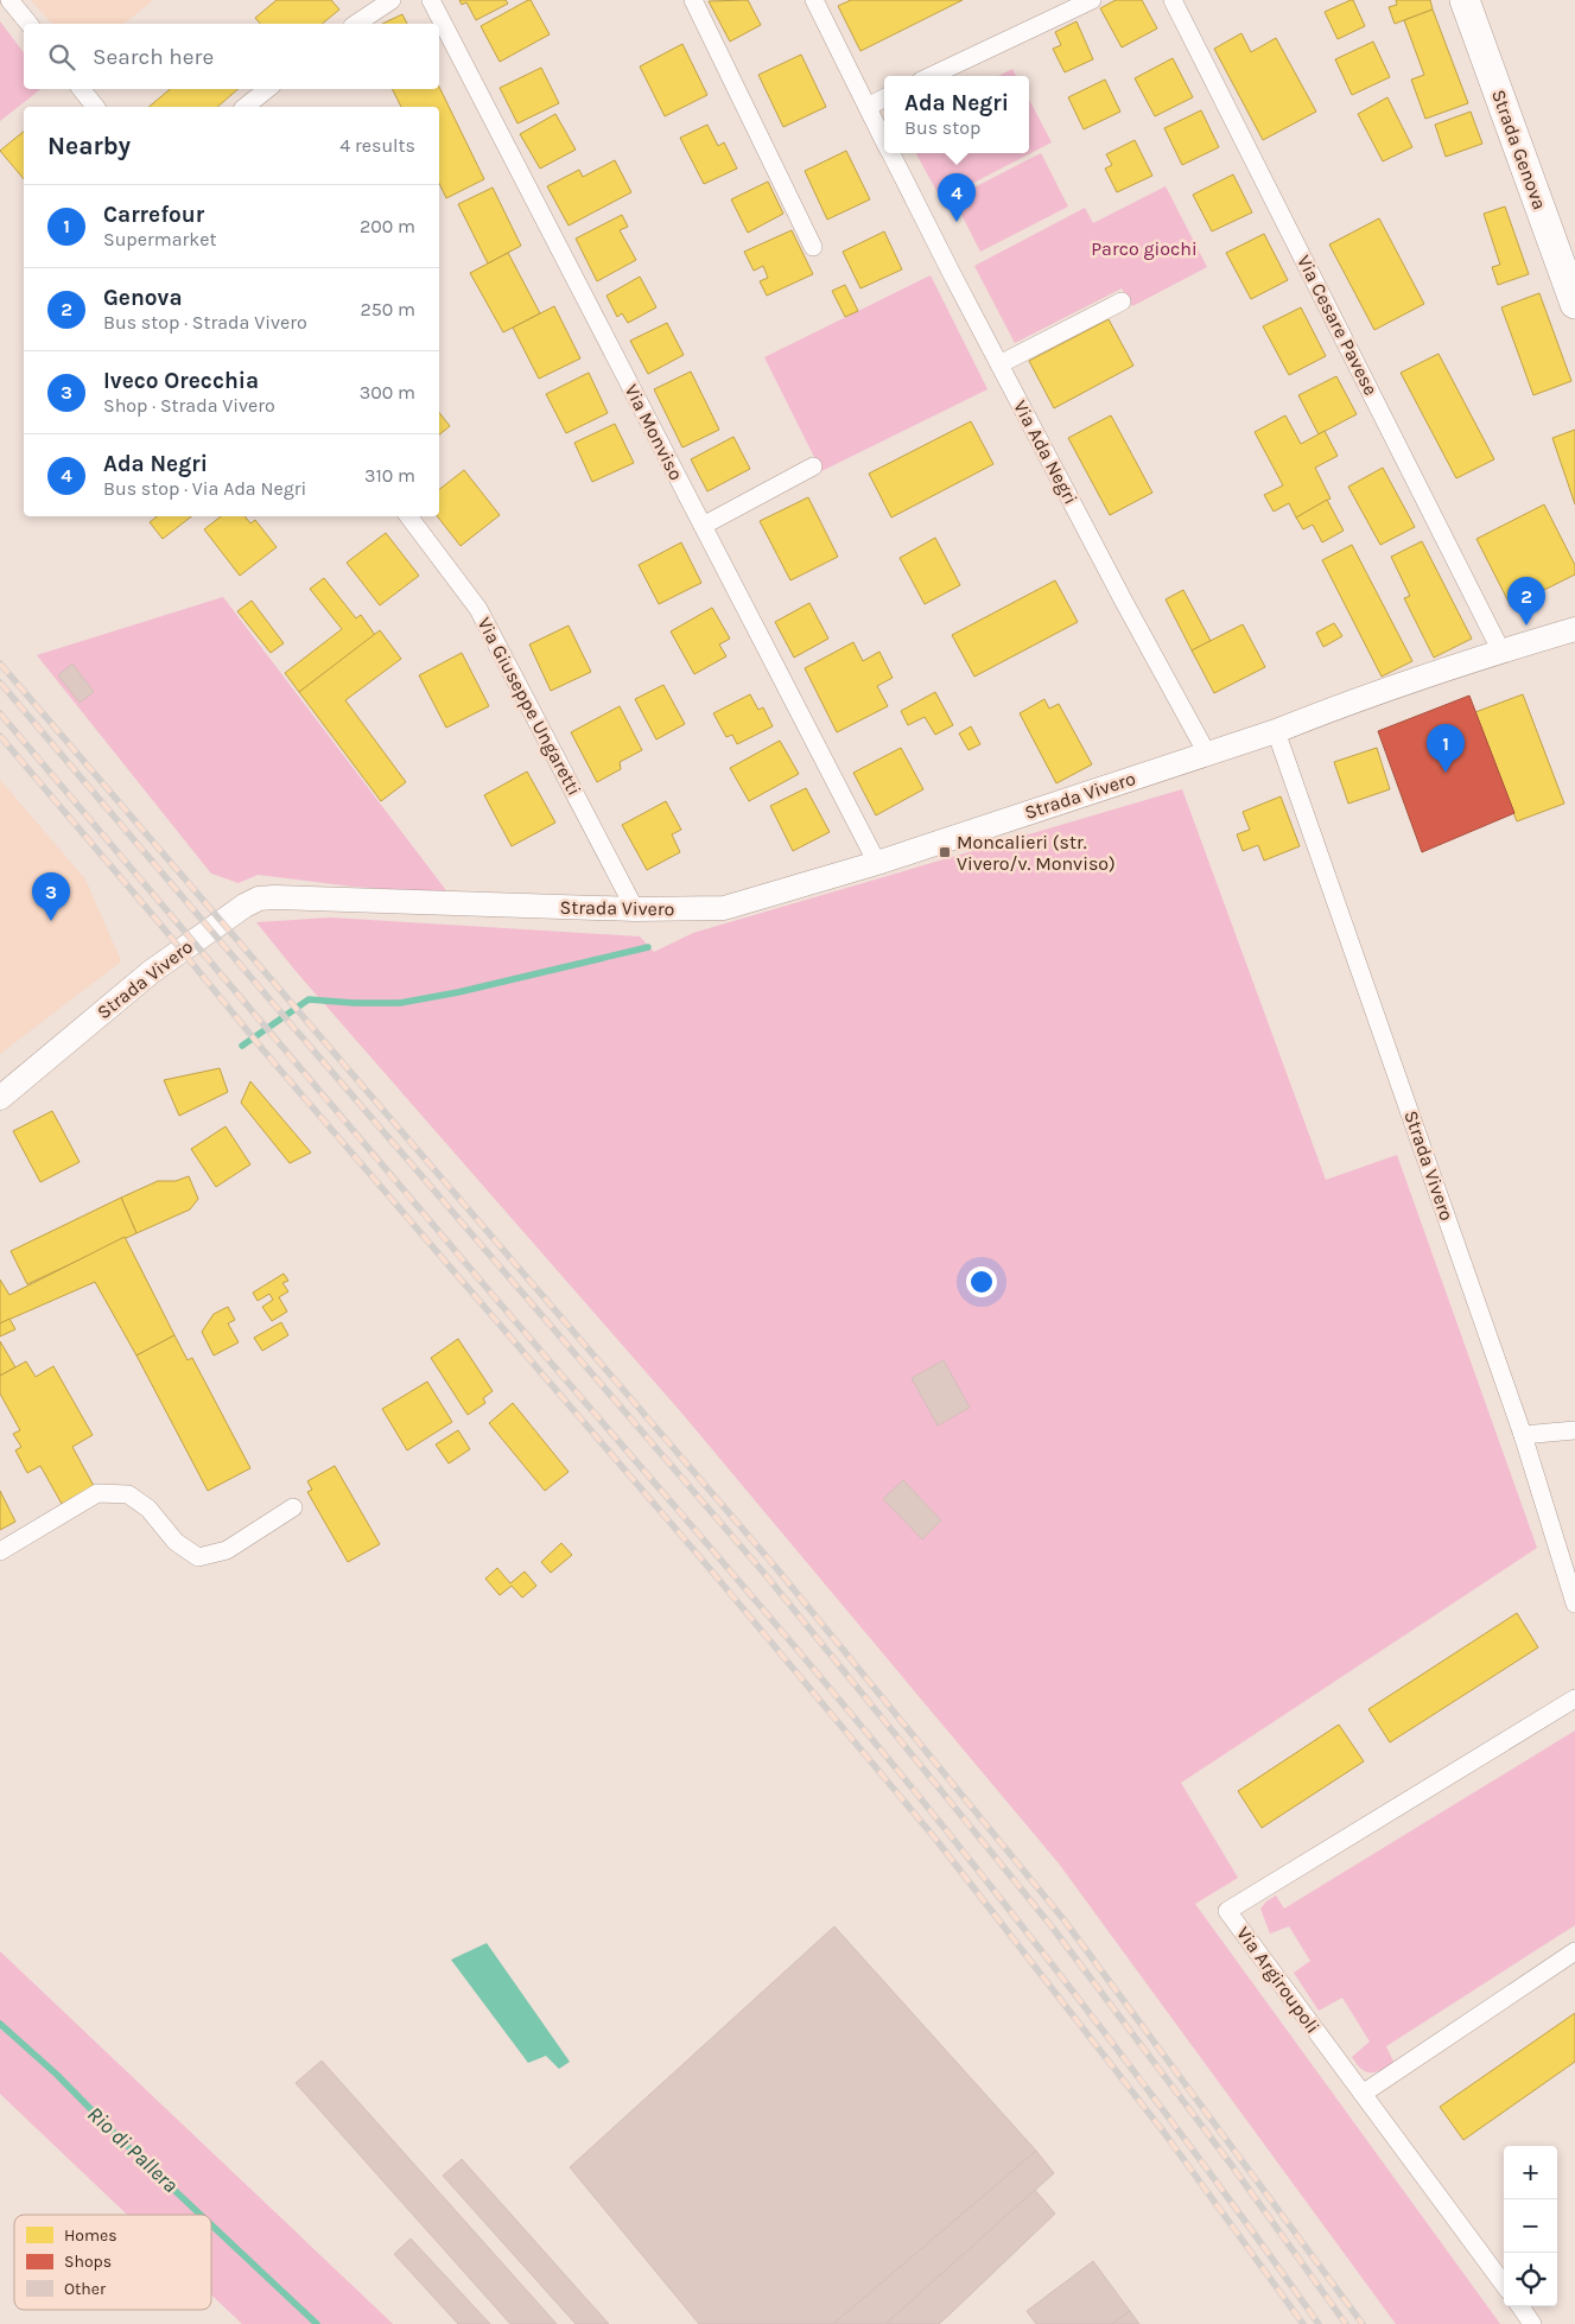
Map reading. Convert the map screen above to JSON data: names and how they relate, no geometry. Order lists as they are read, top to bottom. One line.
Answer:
{"streets":{"main road":["Strada Genova"],"street":["Via Cesare Pavese","Via Monviso","Via Ada Negri","Via Giuseppe Ungaretti","Strada Vivero","Via Argiroupoli"]},"crossings":[["Via Cesare Pavese","Strada Vivero"],["Via Monviso","Strada Vivero"],["Via Ada Negri","Strada Vivero"],["Via Giuseppe Ungaretti","Strada Vivero"]],"water":["Rio di Pallera"],"parks":["Parco giochi"],"places":{"transit":["Moncalieri (str. Vivero/v. Monviso)"]},"legend":["Homes","Shops","Other"],"page":{"search":"Search here","popup":["Ada Negri","Bus stop"],"heading":["Nearby","4 results"],"pins":["4","2","1","3"],"list":[{"mark":"1","name":"Carrefour","note":"Supermarket","value":"200 m"},{"mark":"2","name":"Genova","note":"Bus stop · Strada Vivero","value":"250 m"},{"mark":"3","name":"Iveco Orecchia","note":"Shop · Strada Vivero","value":"300 m"},{"mark":"4","name":"Ada Negri","note":"Bus stop · Via Ada Negri","value":"310 m"}],"map_buttons":["+","−"]}}
